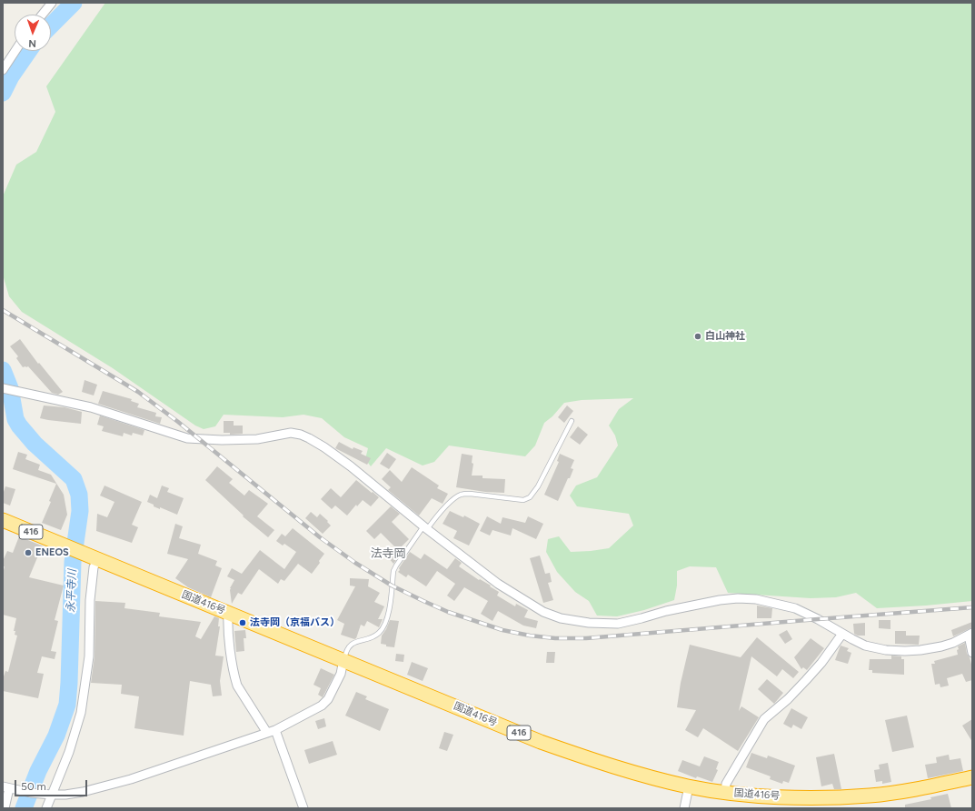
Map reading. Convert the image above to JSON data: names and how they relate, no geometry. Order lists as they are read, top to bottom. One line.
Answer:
{"streets":{"highway":["416","国道416号"]},"districts":["法寺岡"],"water":["永平寺川"],"places":["白山神社","ENEOS","法寺岡（京福バス）"],"scale_bar":"50 m","north":"bottom"}
